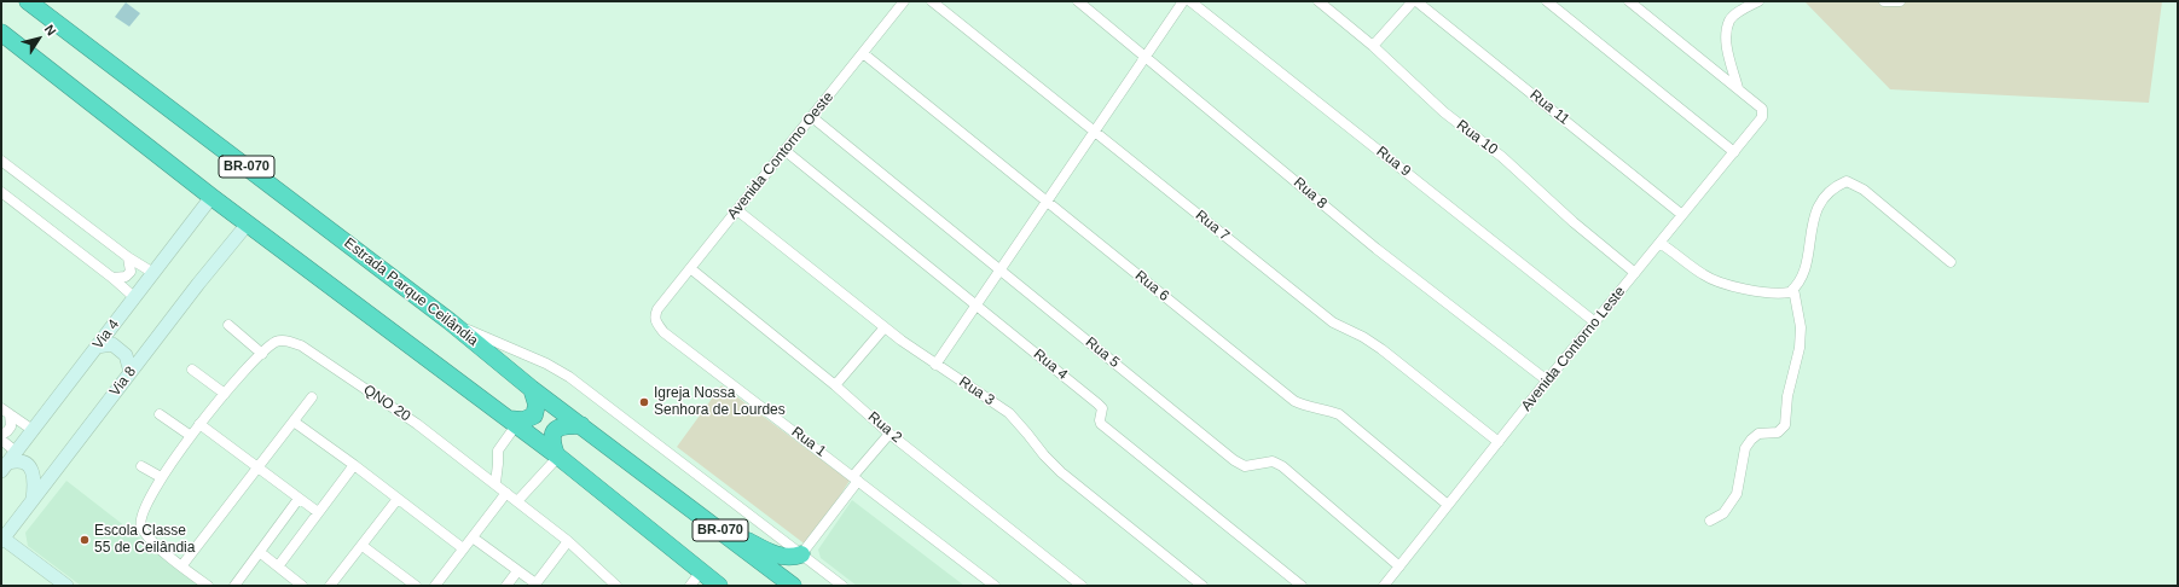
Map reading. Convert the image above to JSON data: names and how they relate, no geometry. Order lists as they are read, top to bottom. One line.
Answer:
{"streets":{"highway":["BR-070","Estrada Parque Ceilândia"],"main road":["Via 4","Via 8"],"street":["Rua 11","Rua 10","Avenida Contorno Oeste","Rua 9","Rua 8","Rua 7","Rua 6","Avenida Contorno Leste","Rua 5","Rua 4","Rua 3","QNO 20","Rua 2","Rua 1"]},"crossings":[["Rua 11","Avenida Contorno Leste"],["Rua 10","Avenida Contorno Leste"],["Avenida Contorno Oeste","Rua 6"],["Avenida Contorno Oeste","Rua 5"],["Avenida Contorno Oeste","Rua 4"],["Avenida Contorno Oeste","Rua 3"],["Avenida Contorno Oeste","Rua 2"],["Avenida Contorno Oeste","Rua 1"],["Rua 9","Avenida Contorno Leste"],["BR-070","Via 4"],["BR-070","Via 8"],["Rua 8","Avenida Contorno Leste"],["Rua 7","Avenida Contorno Leste"],["Rua 6","Avenida Contorno Leste"],["Avenida Contorno Leste","Rua 5"]],"places":["Igreja Nossa Senhora de Lourdes","Escola Classe 55 de Ceilândia"],"north":"top right"}
